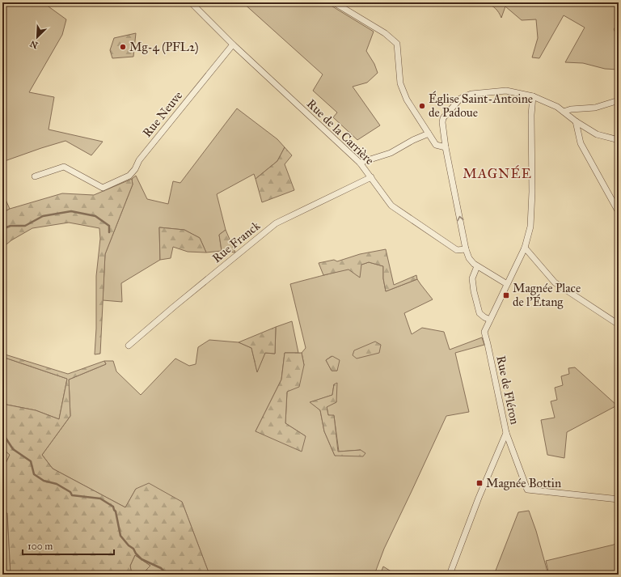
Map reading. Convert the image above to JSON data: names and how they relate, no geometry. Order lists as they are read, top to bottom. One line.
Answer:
{"streets":{"street":["Rue Neuve","Rue de la Carrière","Rue Franck","Rue de Fléron"]},"crossings":[["Rue Neuve","Rue de la Carrière"],["Rue de la Carrière","Rue Franck"]],"districts":["MAGNÉE"],"places":{"other":["Mg-4 (PFL2)","Église Saint-Antoine de Padoue"],"transit":["Magnée Place de l'Étang","Magnée Bottin"]},"scale_bar":"100 m","north":"bottom left"}
